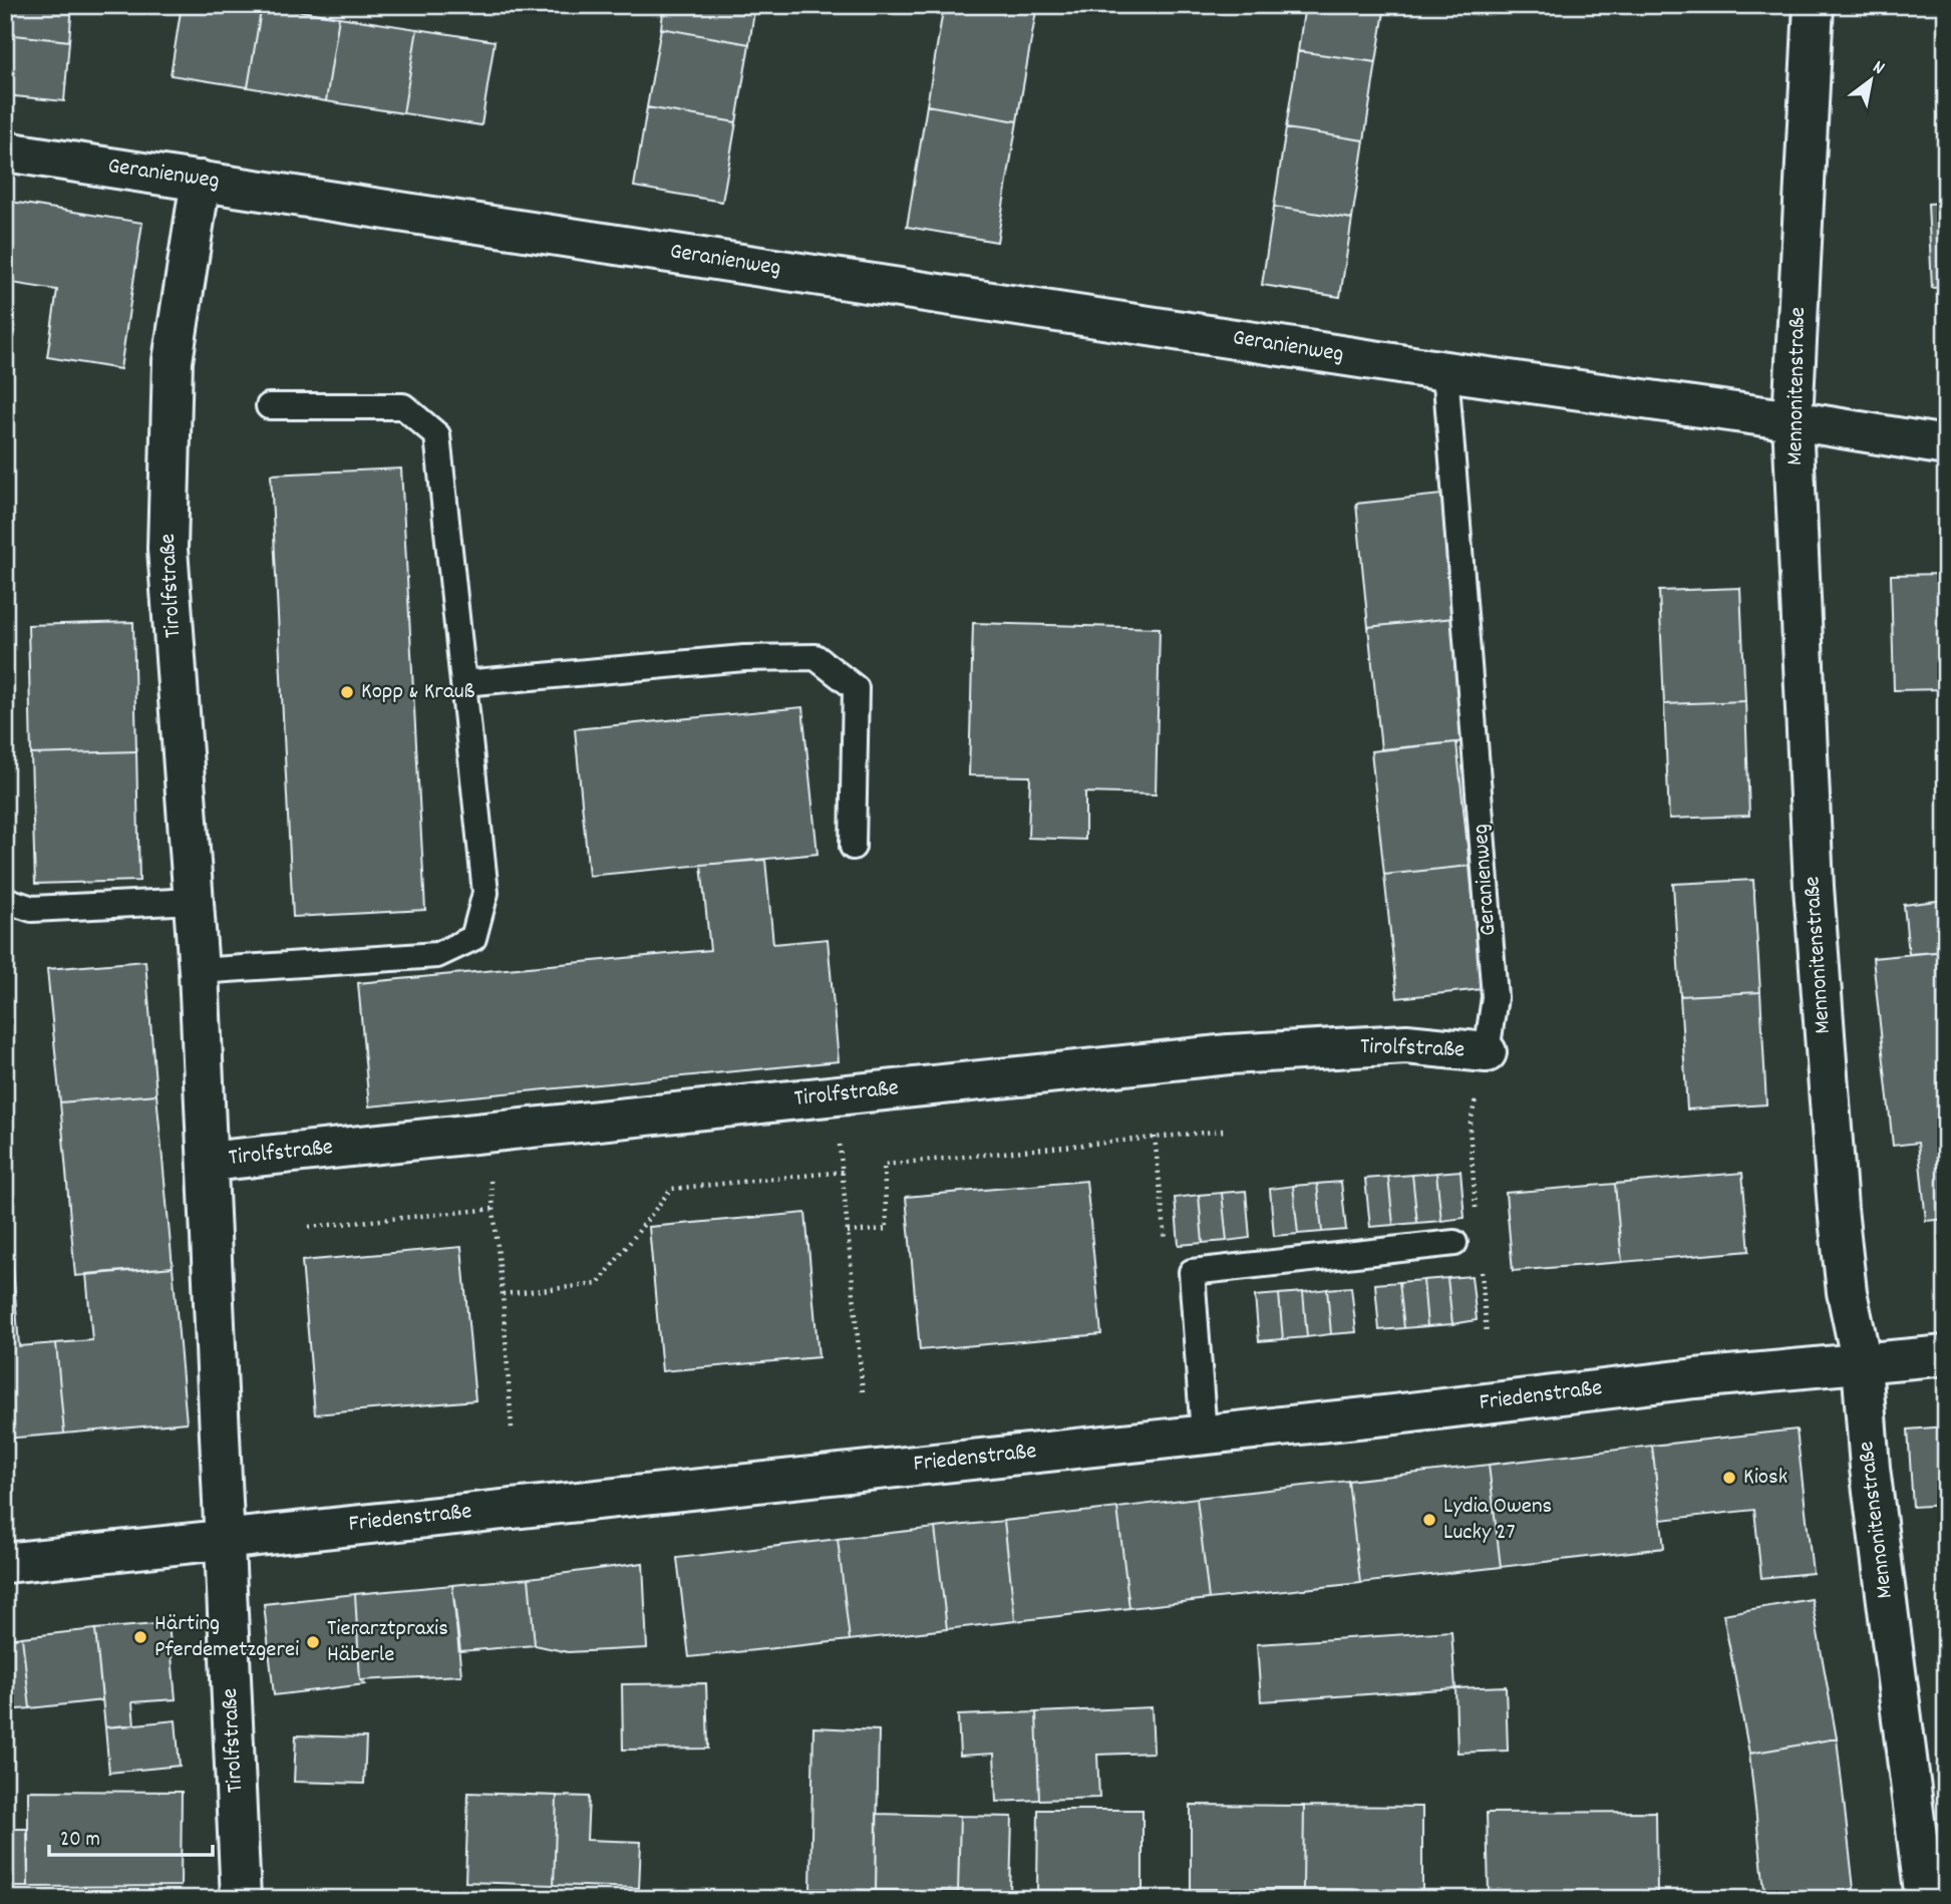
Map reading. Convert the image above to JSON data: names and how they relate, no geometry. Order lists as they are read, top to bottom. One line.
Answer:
{"streets":{"street":["Geranienweg","Mennonitenstraße","Tirolfstraße","Friedenstraße"]},"crossings":[["Geranienweg","Mennonitenstraße"],["Geranienweg","Tirolfstraße"],["Mennonitenstraße","Friedenstraße"],["Tirolfstraße","Friedenstraße"]],"places":["Kopp & Krauß","Kiosk","Lydia Owens Lucky 27","Härting Pferdemetzgerei","Tierarztpraxis Häberle"],"scale_bar":"20 m","north":"top right"}
